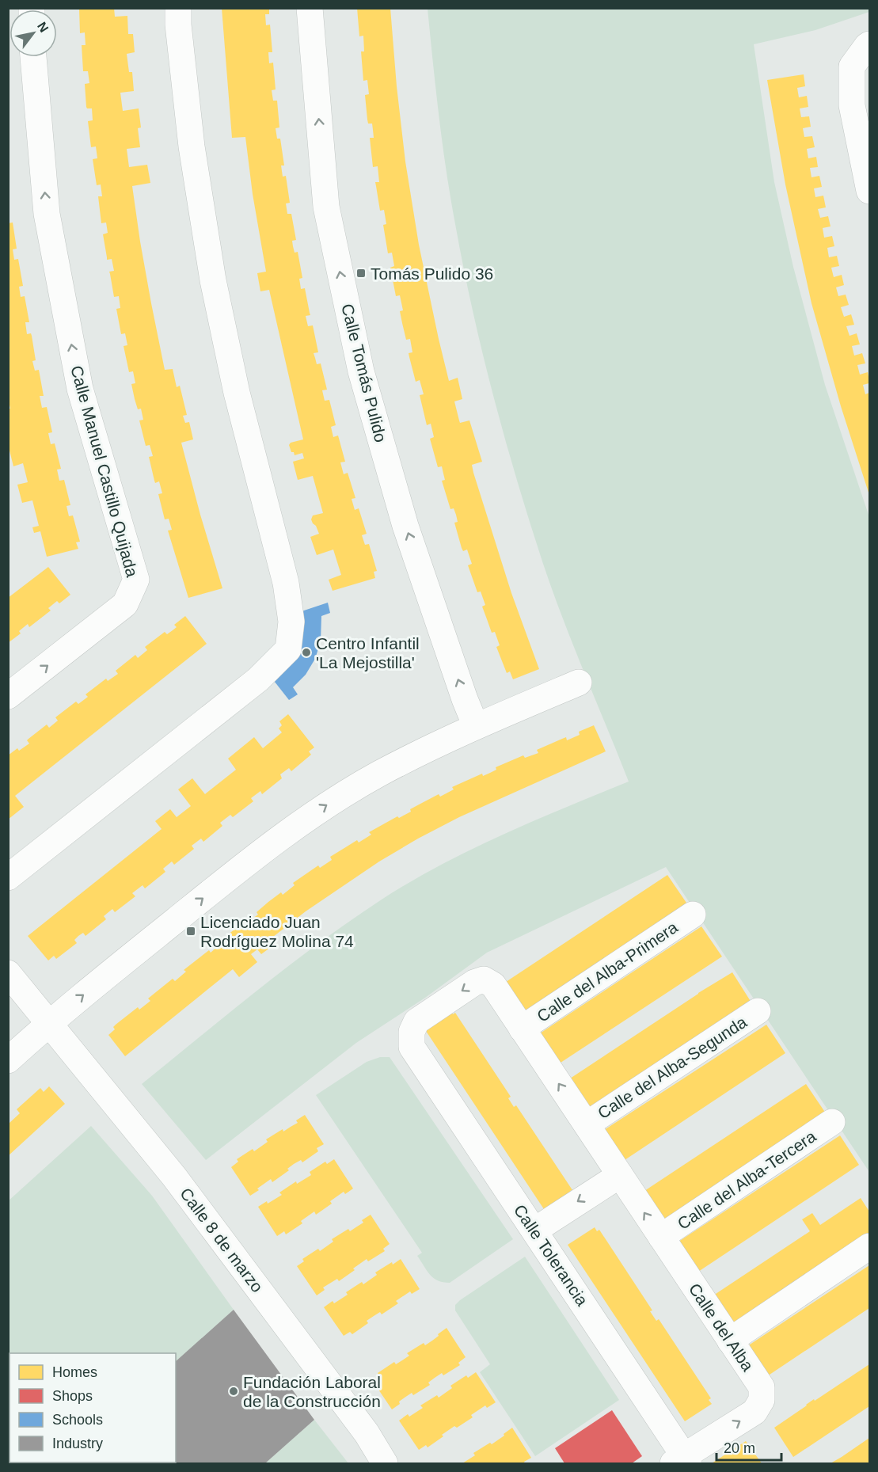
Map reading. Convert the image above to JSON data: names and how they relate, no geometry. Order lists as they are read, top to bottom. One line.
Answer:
{"streets":{"street":["Calle Tomás Pulido","Calle Manuel Castillo Quijada","Calle del Alba-Primera","Calle del Alba-Segunda","Calle del Alba-Tercera","Calle 8 de marzo","Calle Tolerancia","Calle del Alba"]},"crossings":[["Calle del Alba-Primera","Calle del Alba"],["Calle del Alba-Segunda","Calle del Alba"],["Calle del Alba-Tercera","Calle del Alba"],["Calle Tolerancia","Calle del Alba"]],"one_way":["Calle Tomás Pulido","Calle Manuel Castillo Quijada"],"places":{"transit":["Tomás Pulido 36","Licenciado Juan Rodríguez Molina 74"],"other":["Centro Infantil 'La Mejostilla'","Fundación Laboral de la Construcción"]},"legend":["Homes","Shops","Schools","Industry"],"scale_bar":"20 m","north":"top right"}
